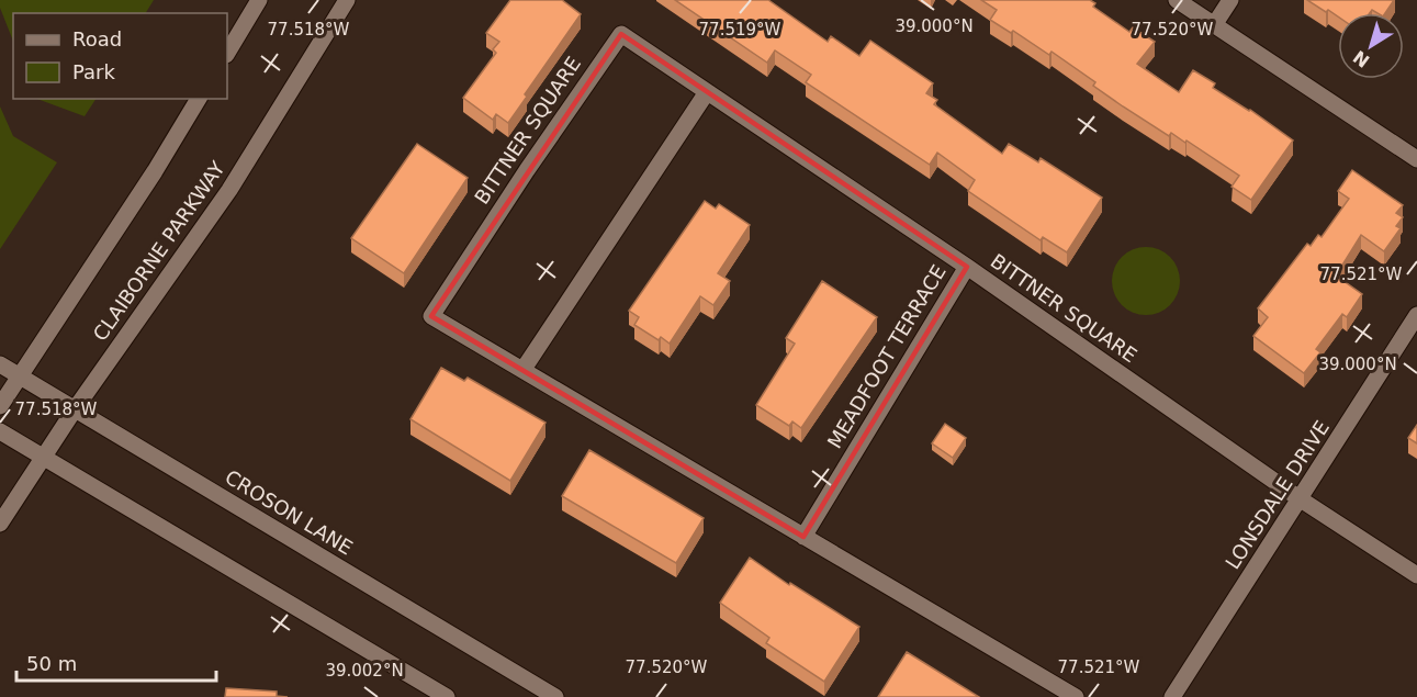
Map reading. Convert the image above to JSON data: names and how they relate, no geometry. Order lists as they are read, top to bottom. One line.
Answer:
{"streets":{"street":["BITTNER SQUARE","CLAIBORNE PARKWAY","MEADFOOT TERRACE","LONSDALE DRIVE","CROSON LANE"]},"crossings":[["BITTNER SQUARE","MEADFOOT TERRACE"],["BITTNER SQUARE","LONSDALE DRIVE"],["CLAIBORNE PARKWAY","CROSON LANE"]],"legend":["Road","Park"],"scale_bar":"50 m","north":"bottom left","coordinates":["39.000°N","77.518°W","77.519°W","77.520°W","77.521°W","39.002°N"]}
